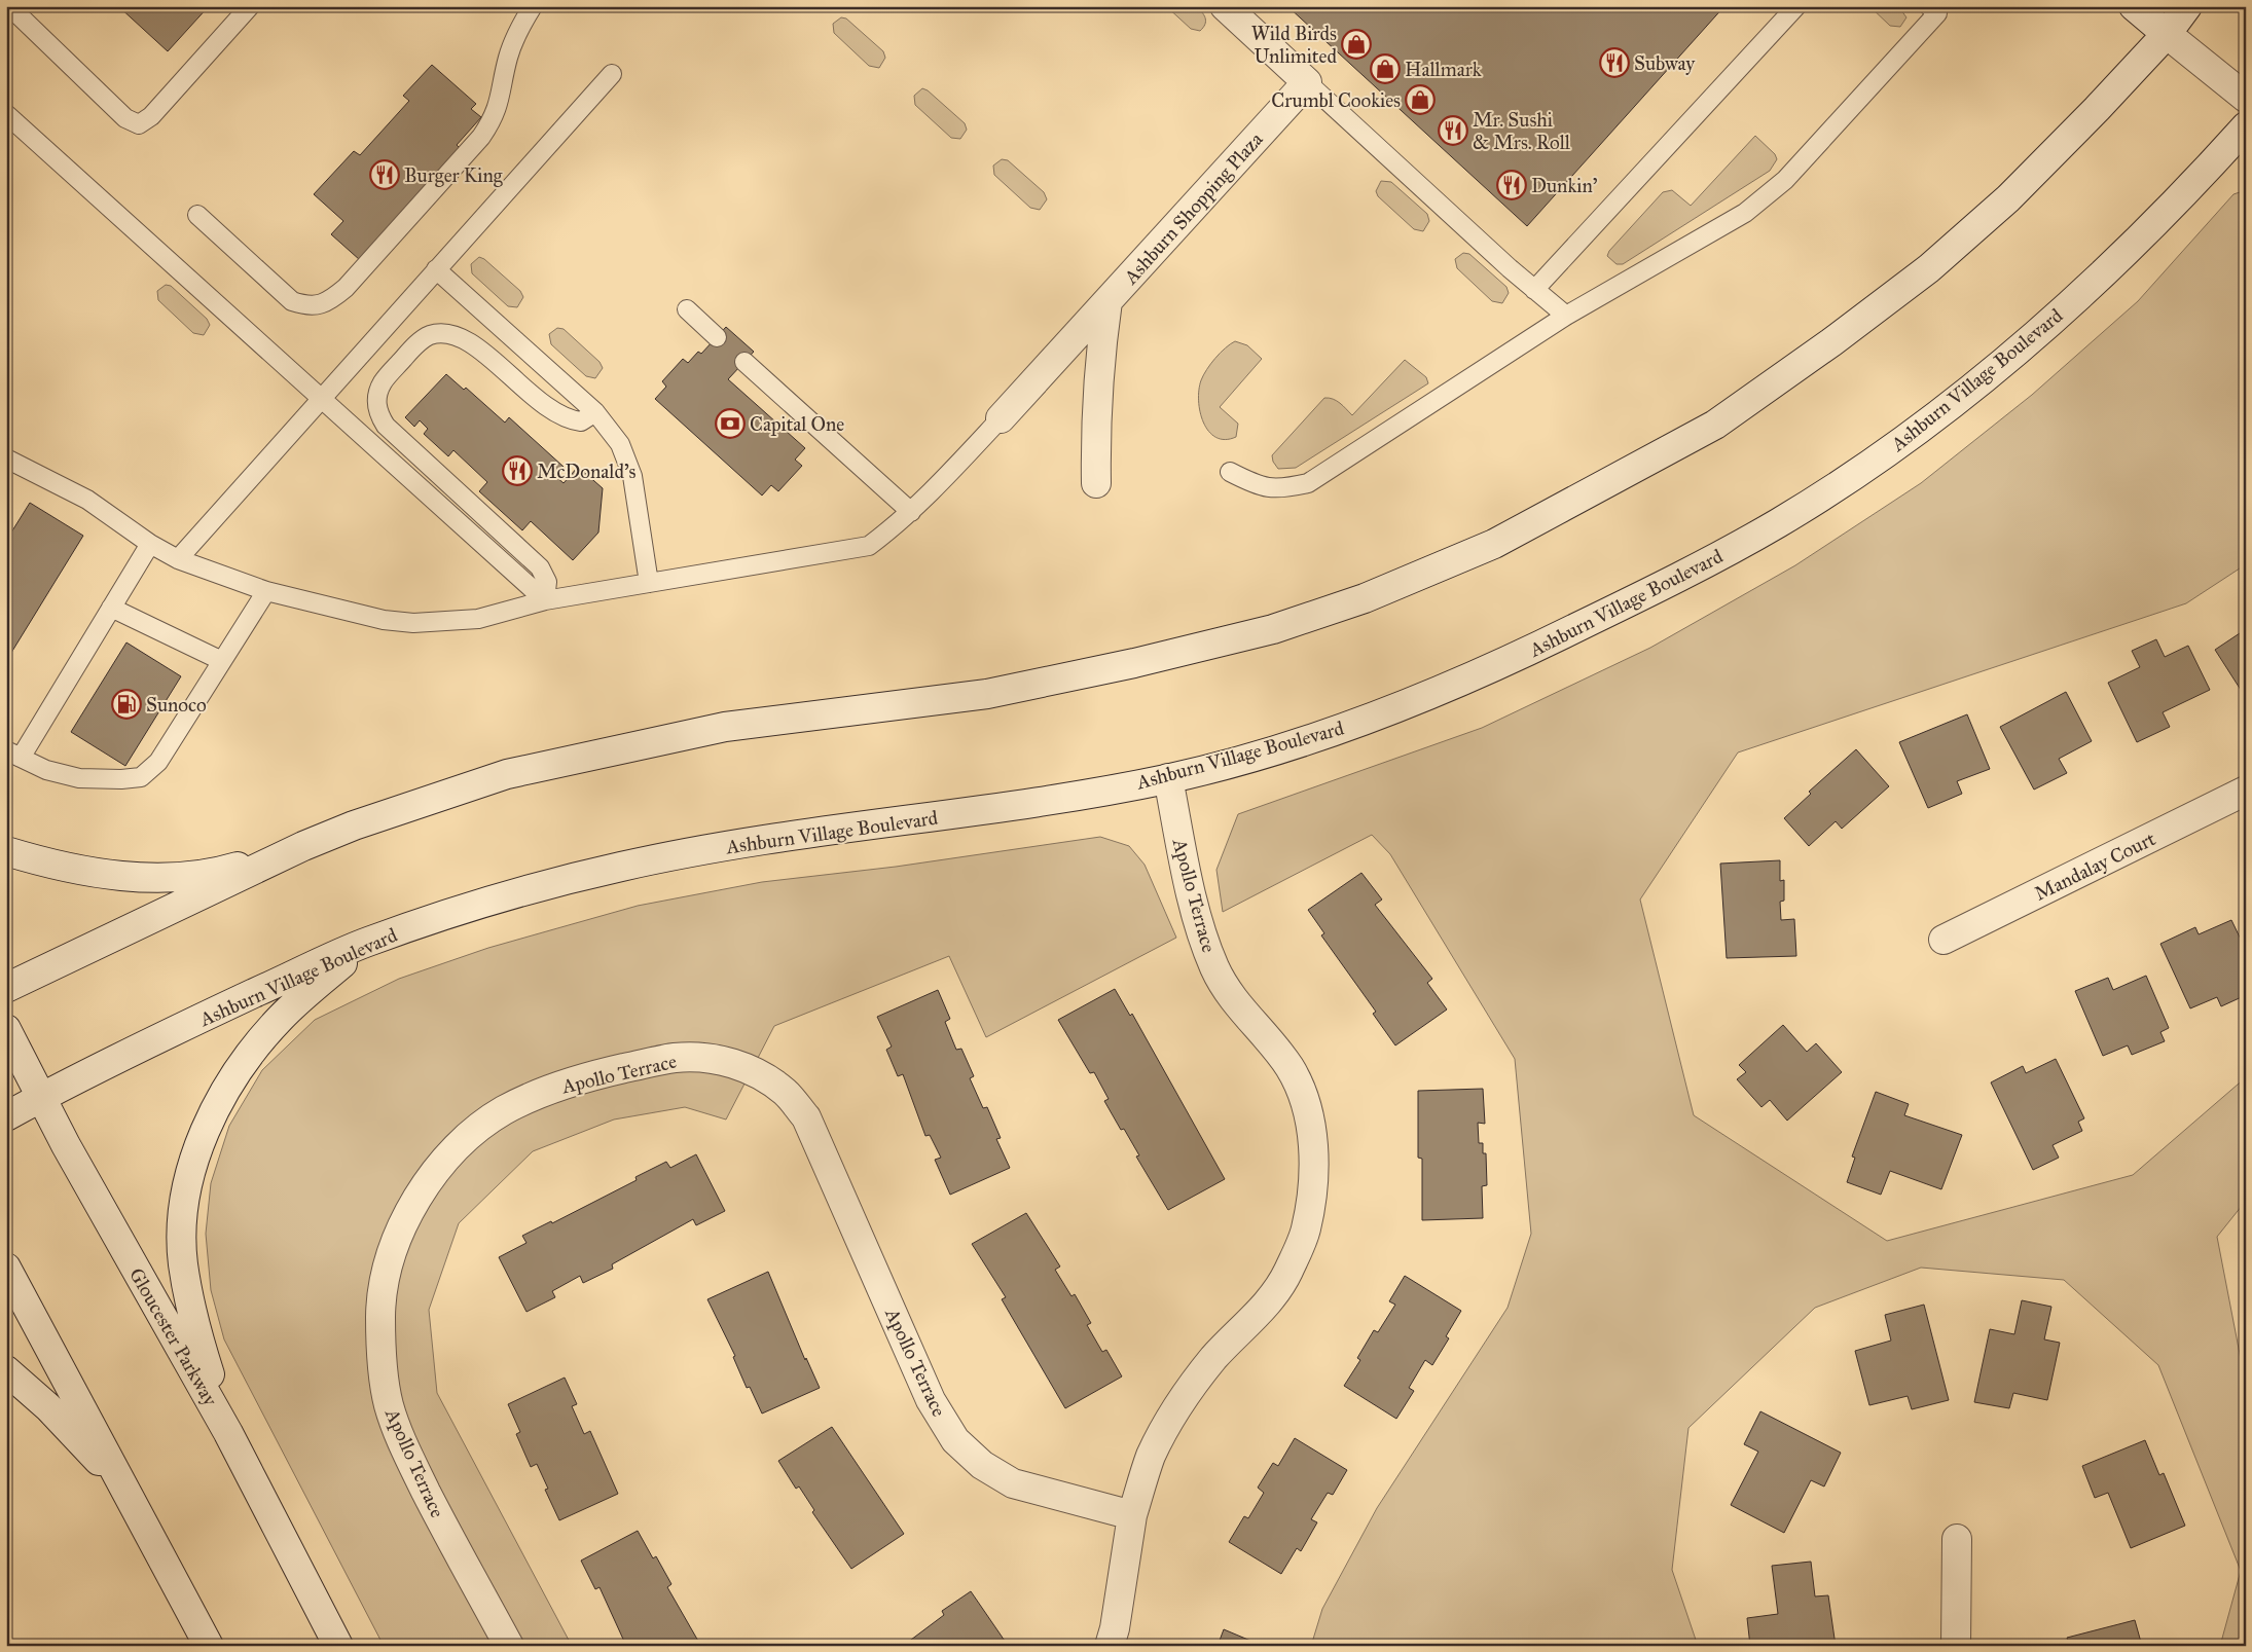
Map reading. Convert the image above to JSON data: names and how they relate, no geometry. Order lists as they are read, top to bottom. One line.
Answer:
{"streets":{"main road":["Ashburn Shopping Plaza","Ashburn Village Boulevard","Mandalay Court","Apollo Terrace","Gloucester Parkway"]},"crossings":[["Ashburn Village Boulevard","Apollo Terrace"],["Ashburn Village Boulevard","Gloucester Parkway"]],"places":{"shop":["Wild Birds Unlimited","Hallmark","Crumbl Cookies"],"restaurant":["Subway","Mr. Sushi & Mrs. Roll","Burger King","Dunkin'","McDonald's"],"bank":["Capital One"],"fuel station":["Sunoco"]}}
